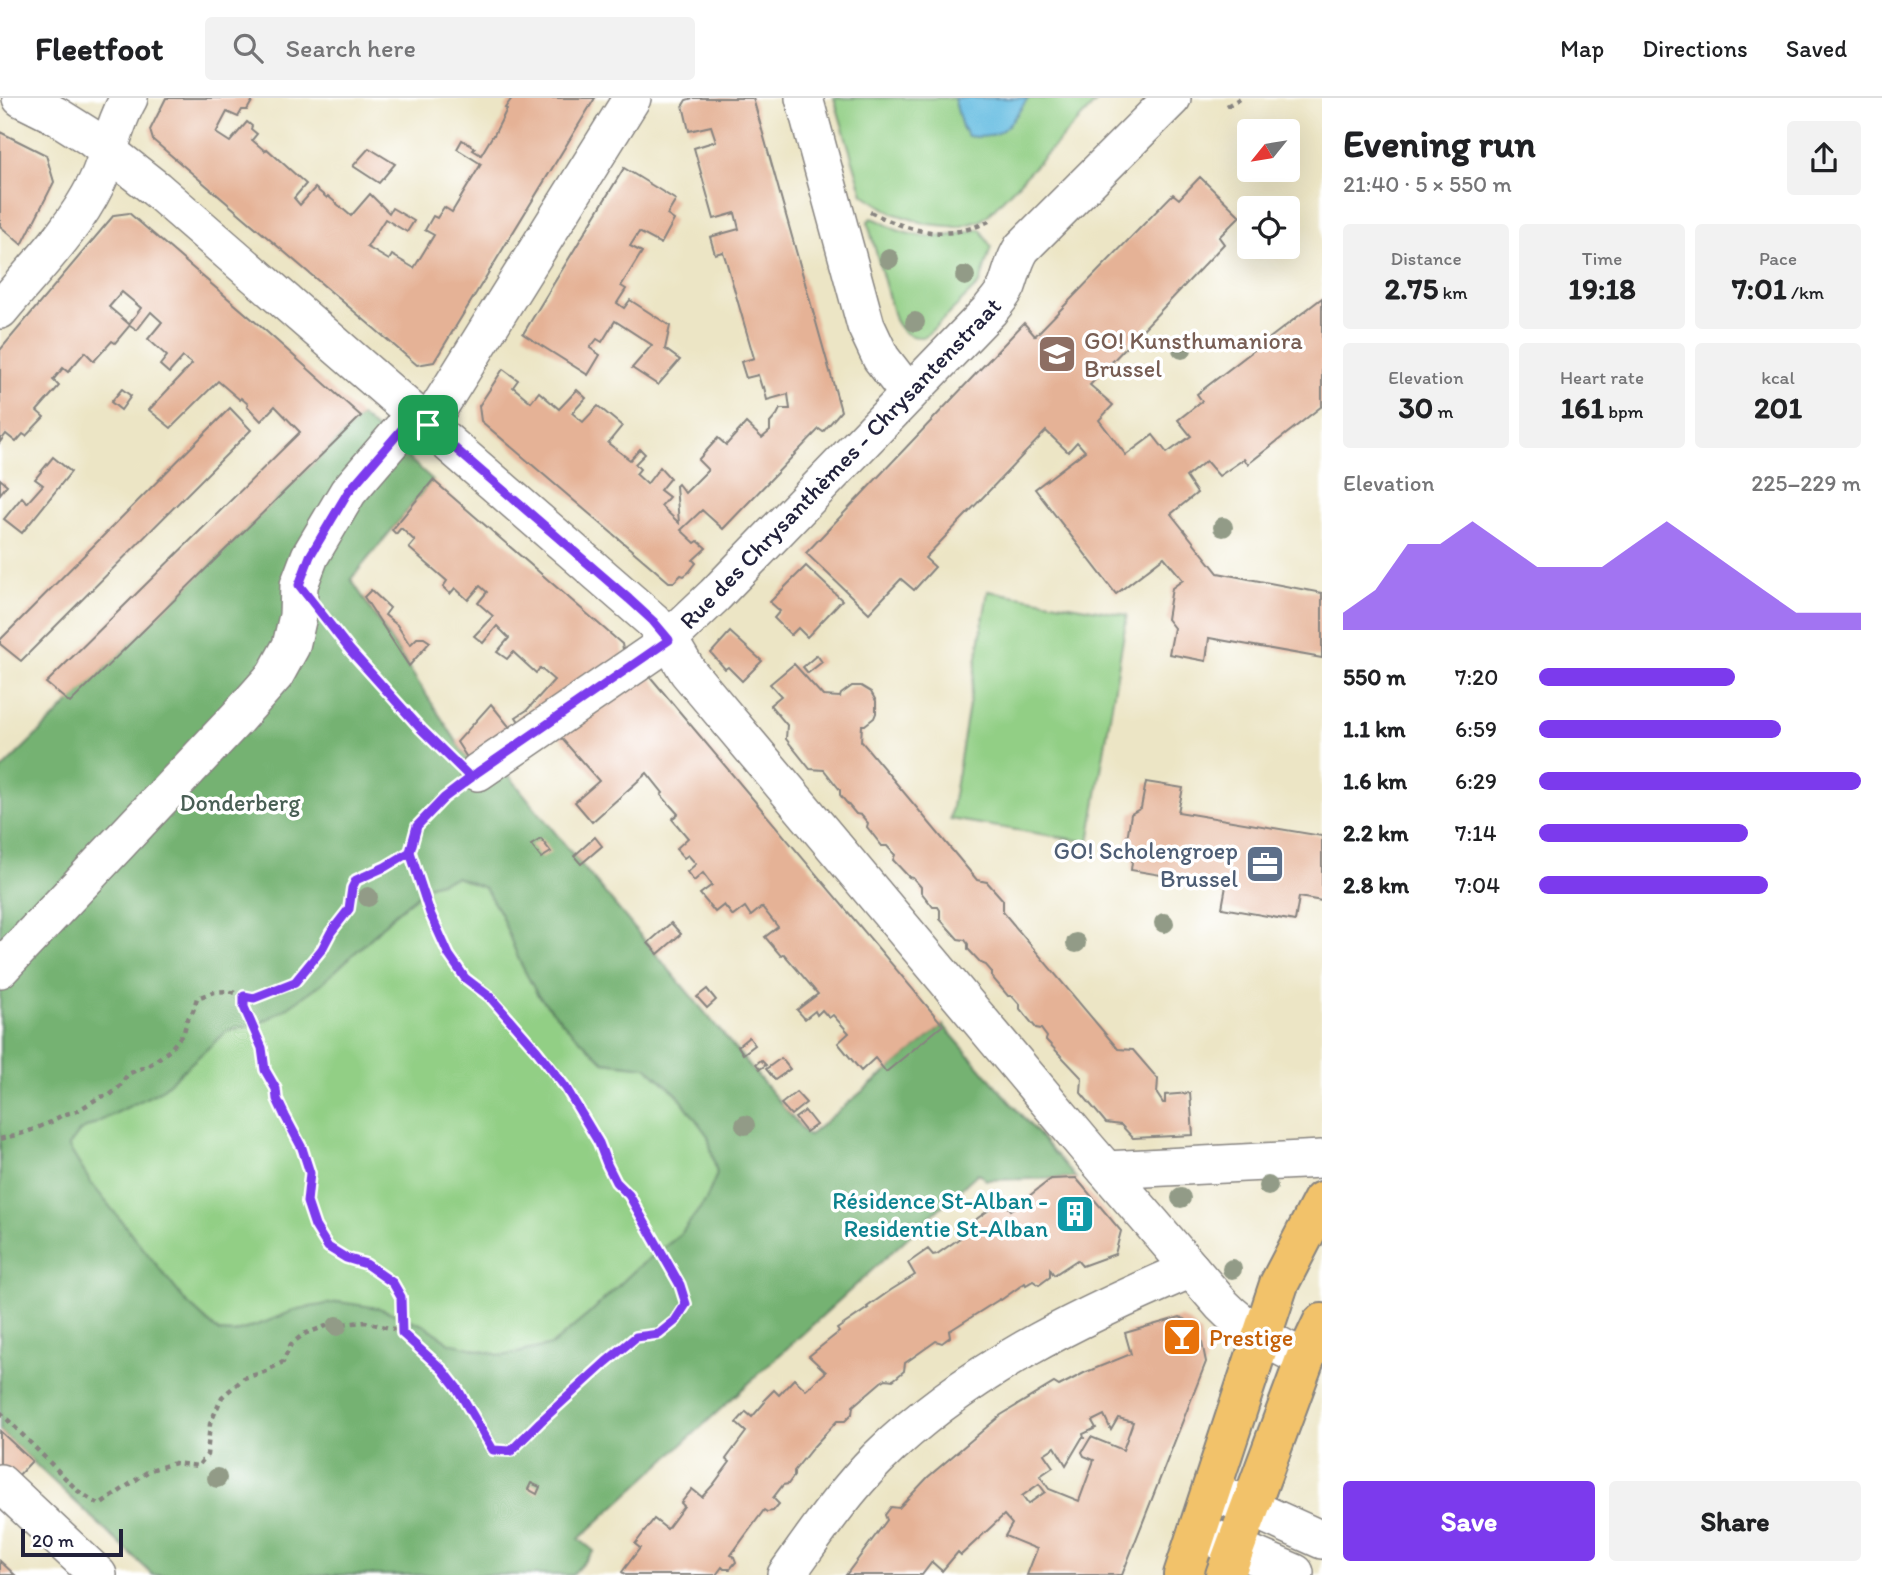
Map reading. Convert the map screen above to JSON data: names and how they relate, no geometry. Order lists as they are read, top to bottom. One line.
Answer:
{"streets":{"street":["Rue des Chrysanthèmes - Chrysantenstraat"]},"parks":["Donderberg"],"places":{"school or university":["GO! Kunsthumaniora Brussel"],"office":["GO! Scholengroep Brussel"],"building":["Résidence St-Alban - Residentie St-Alban"],"bar":["Prestige"]},"scale_bar":"20 m","north":"bottom left","page":{"header":"Fleetfoot","search":"Search here","nav":["Map","Directions","Saved"],"heading":["Evening run","21:40 · 5 × 550 m"],"stats":[["Distance","2.75 km"],["Time","19:18"],["Pace","7:01 /km"],["Elevation","30 m"],["Heart rate","161 bpm"],["kcal","201"]],"chart":["Elevation","225–229 m"],"list":[{"name":"550 m","note":"7:20"},{"name":"1.1 km","note":"6:59"},{"name":"1.6 km","note":"6:29"},{"name":"2.2 km","note":"7:14"},{"name":"2.8 km","note":"7:04"}],"buttons":["Save","Share"],"scale":"20 m"}}
